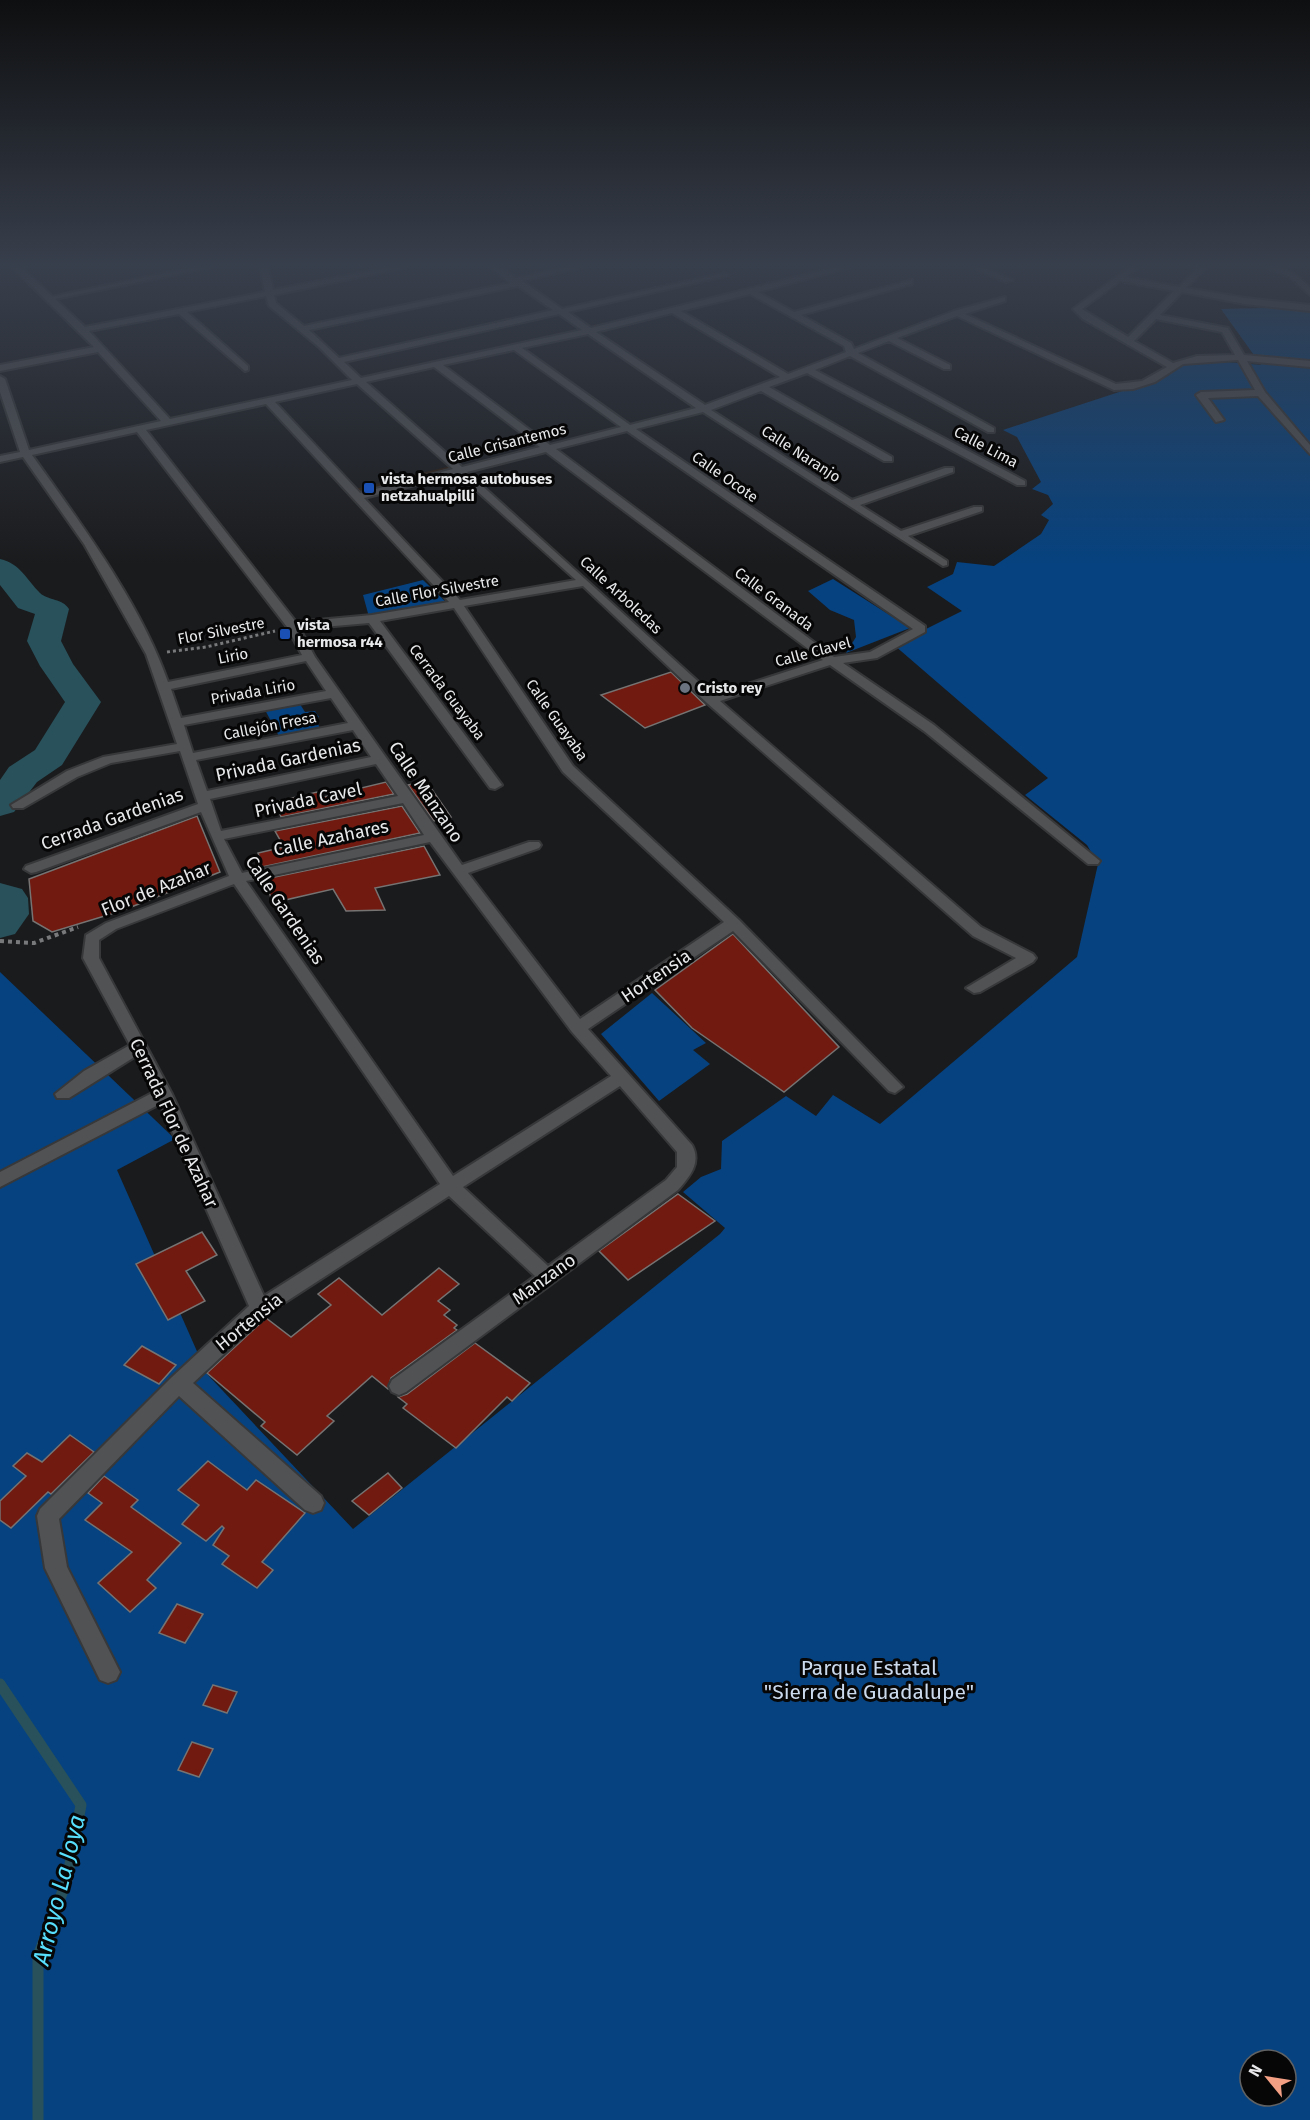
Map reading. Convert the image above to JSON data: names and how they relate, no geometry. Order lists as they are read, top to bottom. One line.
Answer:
{"streets":{"street":["Calle Crisantemos","Calle Lima","Calle Naranjo","Calle Ocote","Calle Flor Silvestre","Calle Arboledas","Calle Granada","Calle Clavel","Lirio","Privada Lirio","Cerrada Guayaba","Calle Guayaba","Callejón Fresa","Privada Gardenias","Calle Manzano","Privada Cavel","Cerrada Gardenias","Calle Azahares","Flor de Azahar","Calle Gardenias","Hortensia","Cerrada Flor de Azahar","Manzano"],"path":["Flor Silvestre"]},"crossings":[["Calle Crisantemos","Calle Lima"],["Calle Crisantemos","Calle Naranjo"],["Calle Crisantemos","Calle Ocote"],["Calle Crisantemos","Calle Arboledas"],["Calle Crisantemos","Calle Granada"],["Calle Crisantemos","Calle Guayaba"],["Calle Ocote","Calle Clavel"],["Calle Flor Silvestre","Calle Arboledas"],["Calle Flor Silvestre","Flor Silvestre"],["Calle Flor Silvestre","Cerrada Guayaba"],["Calle Flor Silvestre","Calle Guayaba"],["Calle Flor Silvestre","Calle Manzano"],["Calle Arboledas","Calle Clavel"],["Calle Granada","Calle Clavel"],["Flor Silvestre","Calle Manzano"],["Flor Silvestre","Calle Gardenias"],["Lirio","Calle Manzano"],["Lirio","Calle Gardenias"],["Privada Lirio","Calle Manzano"],["Privada Lirio","Calle Gardenias"],["Calle Guayaba","Hortensia"],["Callejón Fresa","Calle Manzano"],["Callejón Fresa","Calle Gardenias"],["Privada Gardenias","Calle Manzano"],["Privada Gardenias","Cerrada Gardenias"],["Privada Gardenias","Calle Gardenias"],["Calle Manzano","Privada Cavel"],["Calle Manzano","Calle Azahares"],["Calle Manzano","Hortensia"],["Calle Manzano","Manzano"],["Privada Cavel","Calle Gardenias"],["Cerrada Gardenias","Calle Gardenias"],["Calle Azahares","Flor de Azahar"],["Calle Azahares","Calle Gardenias"],["Flor de Azahar","Calle Gardenias"],["Flor de Azahar","Cerrada Flor de Azahar"],["Calle Gardenias","Hortensia"],["Calle Gardenias","Manzano"],["Hortensia","Cerrada Flor de Azahar"]],"water":["Arroyo La Joya"],"parks":["Parque Estatal \"Sierra de Guadalupe\""],"places":{"transit":["vista hermosa autobuses netzahualpilli","vista hermosa r44"],"other":["Cristo rey"]},"north":"top left"}
